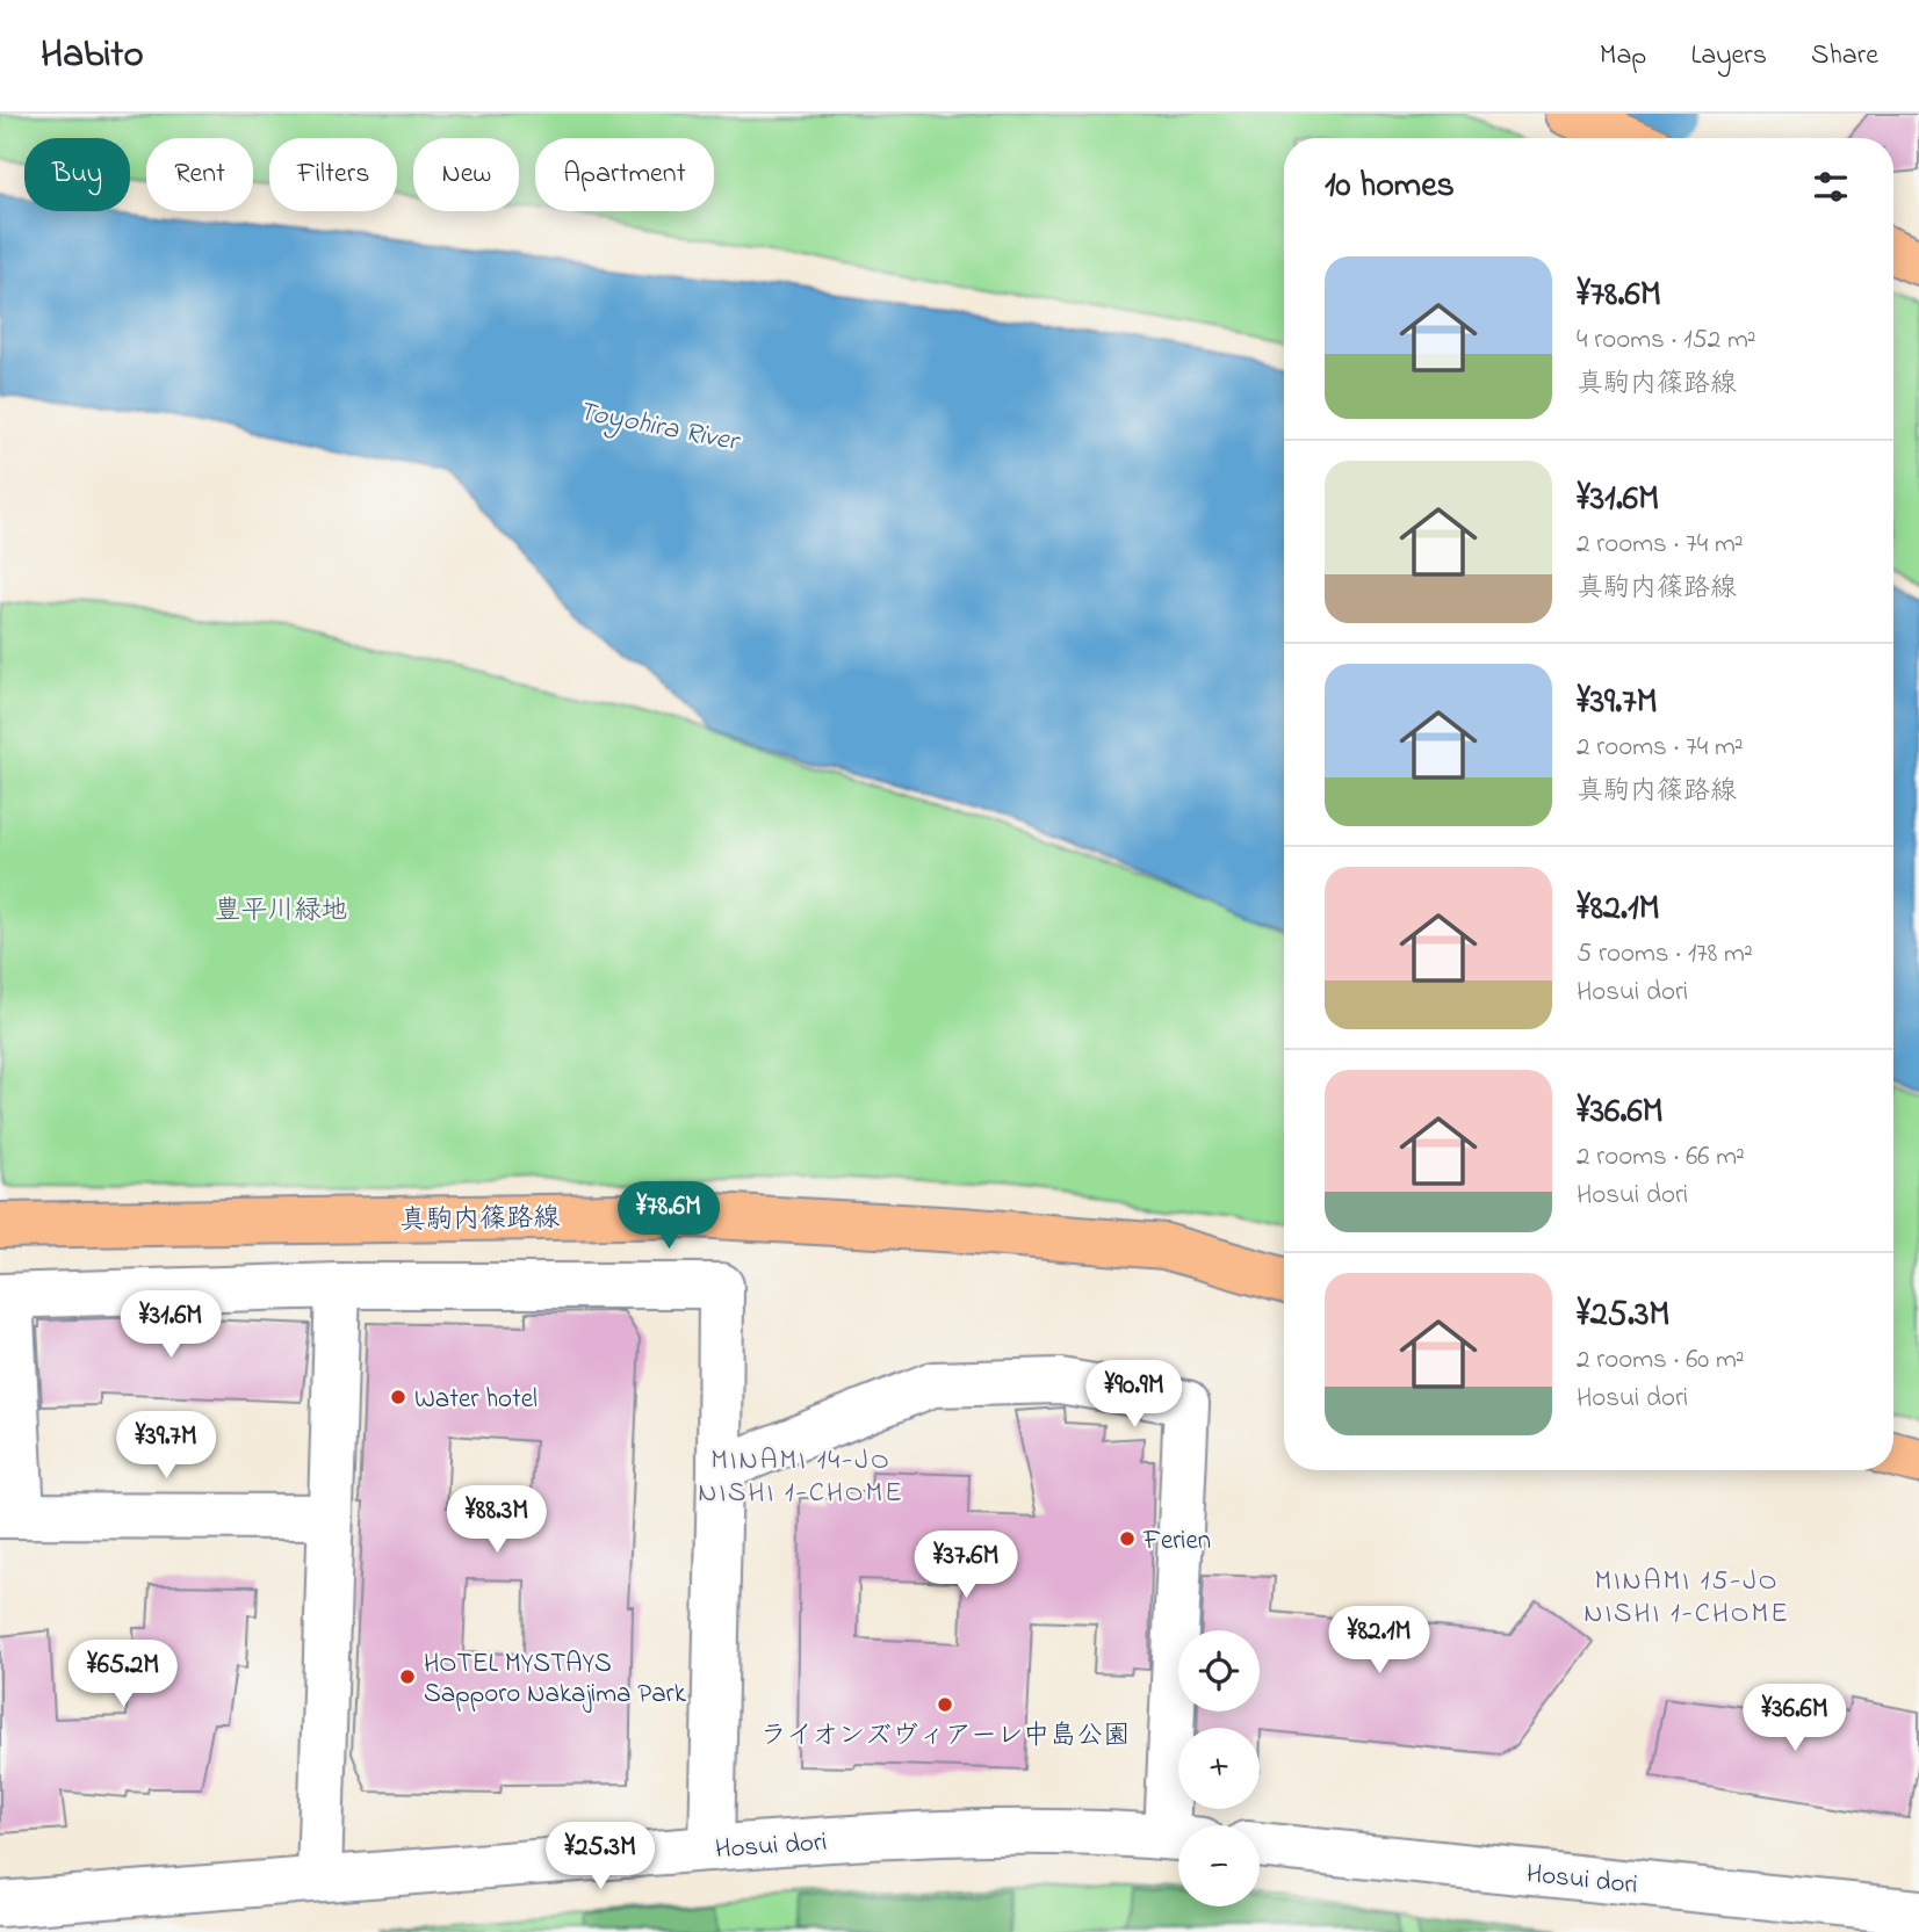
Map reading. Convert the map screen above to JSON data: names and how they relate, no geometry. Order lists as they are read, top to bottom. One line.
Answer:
{"streets":{"main road":["真駒内篠路線"],"street":["Hosui dori"]},"districts":["MINAMI 14-JO NISHI 1-CHOME","MINAMI 15-JO NISHI 1-CHOME"],"water":["Toyohira River"],"parks":["豊平川緑地"],"places":["Water hotel","Ferien","HOTEL MYSTAYS Sapporo Nakajima Park","ライオンズヴィアーレ中島公園"],"page":{"header":"Habito","nav":["Map","Layers","Share"],"chip":["Buy","Rent","Filters","New","Apartment"],"heading":"10 homes","list":[{"name":"¥78.6M","note":"4 rooms · 152 m² · 真駒内篠路線"},{"name":"¥31.6M","note":"2 rooms · 74 m² · 真駒内篠路線"},{"name":"¥39.7M","note":"2 rooms · 74 m² · 真駒内篠路線"},{"name":"¥82.1M","note":"5 rooms · 178 m² · Hosui dori"},{"name":"¥36.6M","note":"2 rooms · 66 m² · Hosui dori"},{"name":"¥25.3M","note":"2 rooms · 60 m² · Hosui dori"}],"price":["¥78.6M","¥31.6M","¥90.9M","¥39.7M","¥88.3M","¥37.6M","¥82.1M","¥65.2M","¥36.6M","¥25.3M"],"map_buttons":["+","−"]}}
